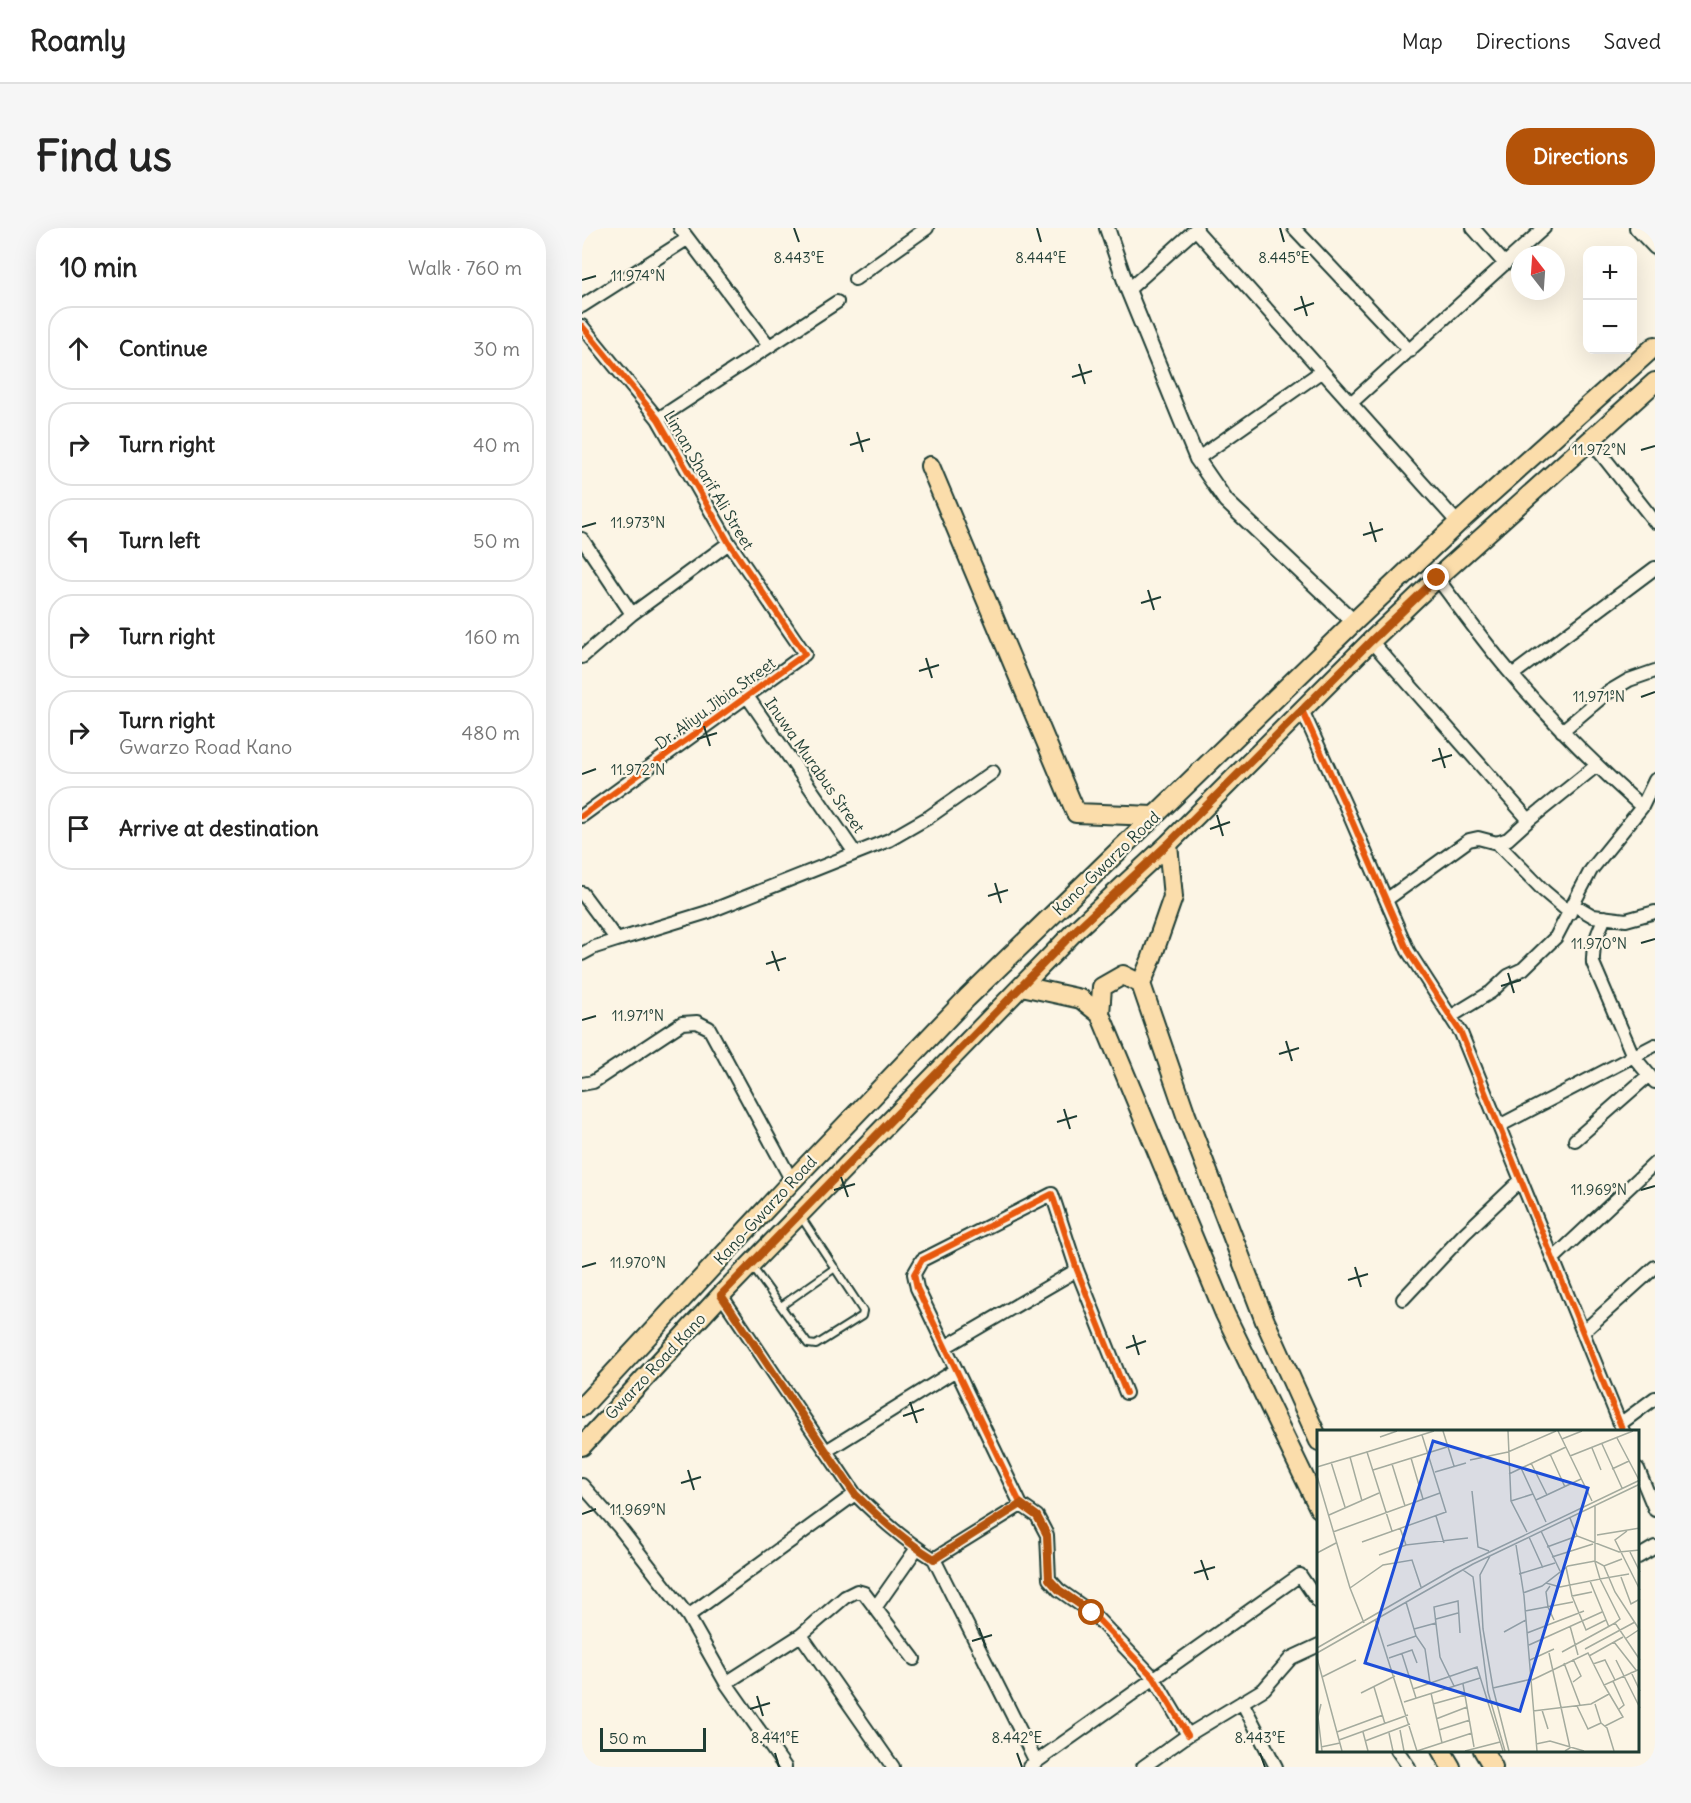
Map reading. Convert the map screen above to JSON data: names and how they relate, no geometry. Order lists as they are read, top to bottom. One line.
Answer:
{"streets":{"main road":["Kano-Gwarzo Road","Gwarzo Road Kano"],"street":["Liman Sharif Ali Street","Dr. Aliyu Jibia Street","Inuwa Murabus Street"]},"crossings":[["Liman Sharif Ali Street","Dr. Aliyu Jibia Street"],["Dr. Aliyu Jibia Street","Inuwa Murabus Street"]],"scale_bar":"50 m","north":"top","page":{"header":"Roamly","nav":["Map","Directions","Saved"],"buttons":"Directions","title":"Find us","heading":["10 min","Walk · 760 m"],"map_buttons":["+","−"],"list":[["Continue","30 m"],["Turn right","40 m"],["Turn left","50 m"],["Turn right","160 m"],["Turn right","Gwarzo Road Kano","480 m"],"Arrive at destination"],"scale":"50 m"},"coordinates":["8.443°E","8.444°E","8.445°E","11.974°N","11.972°N","11.973°N","11.971°N","11.970°N","11.969°N","8.441°E","8.442°E"]}
